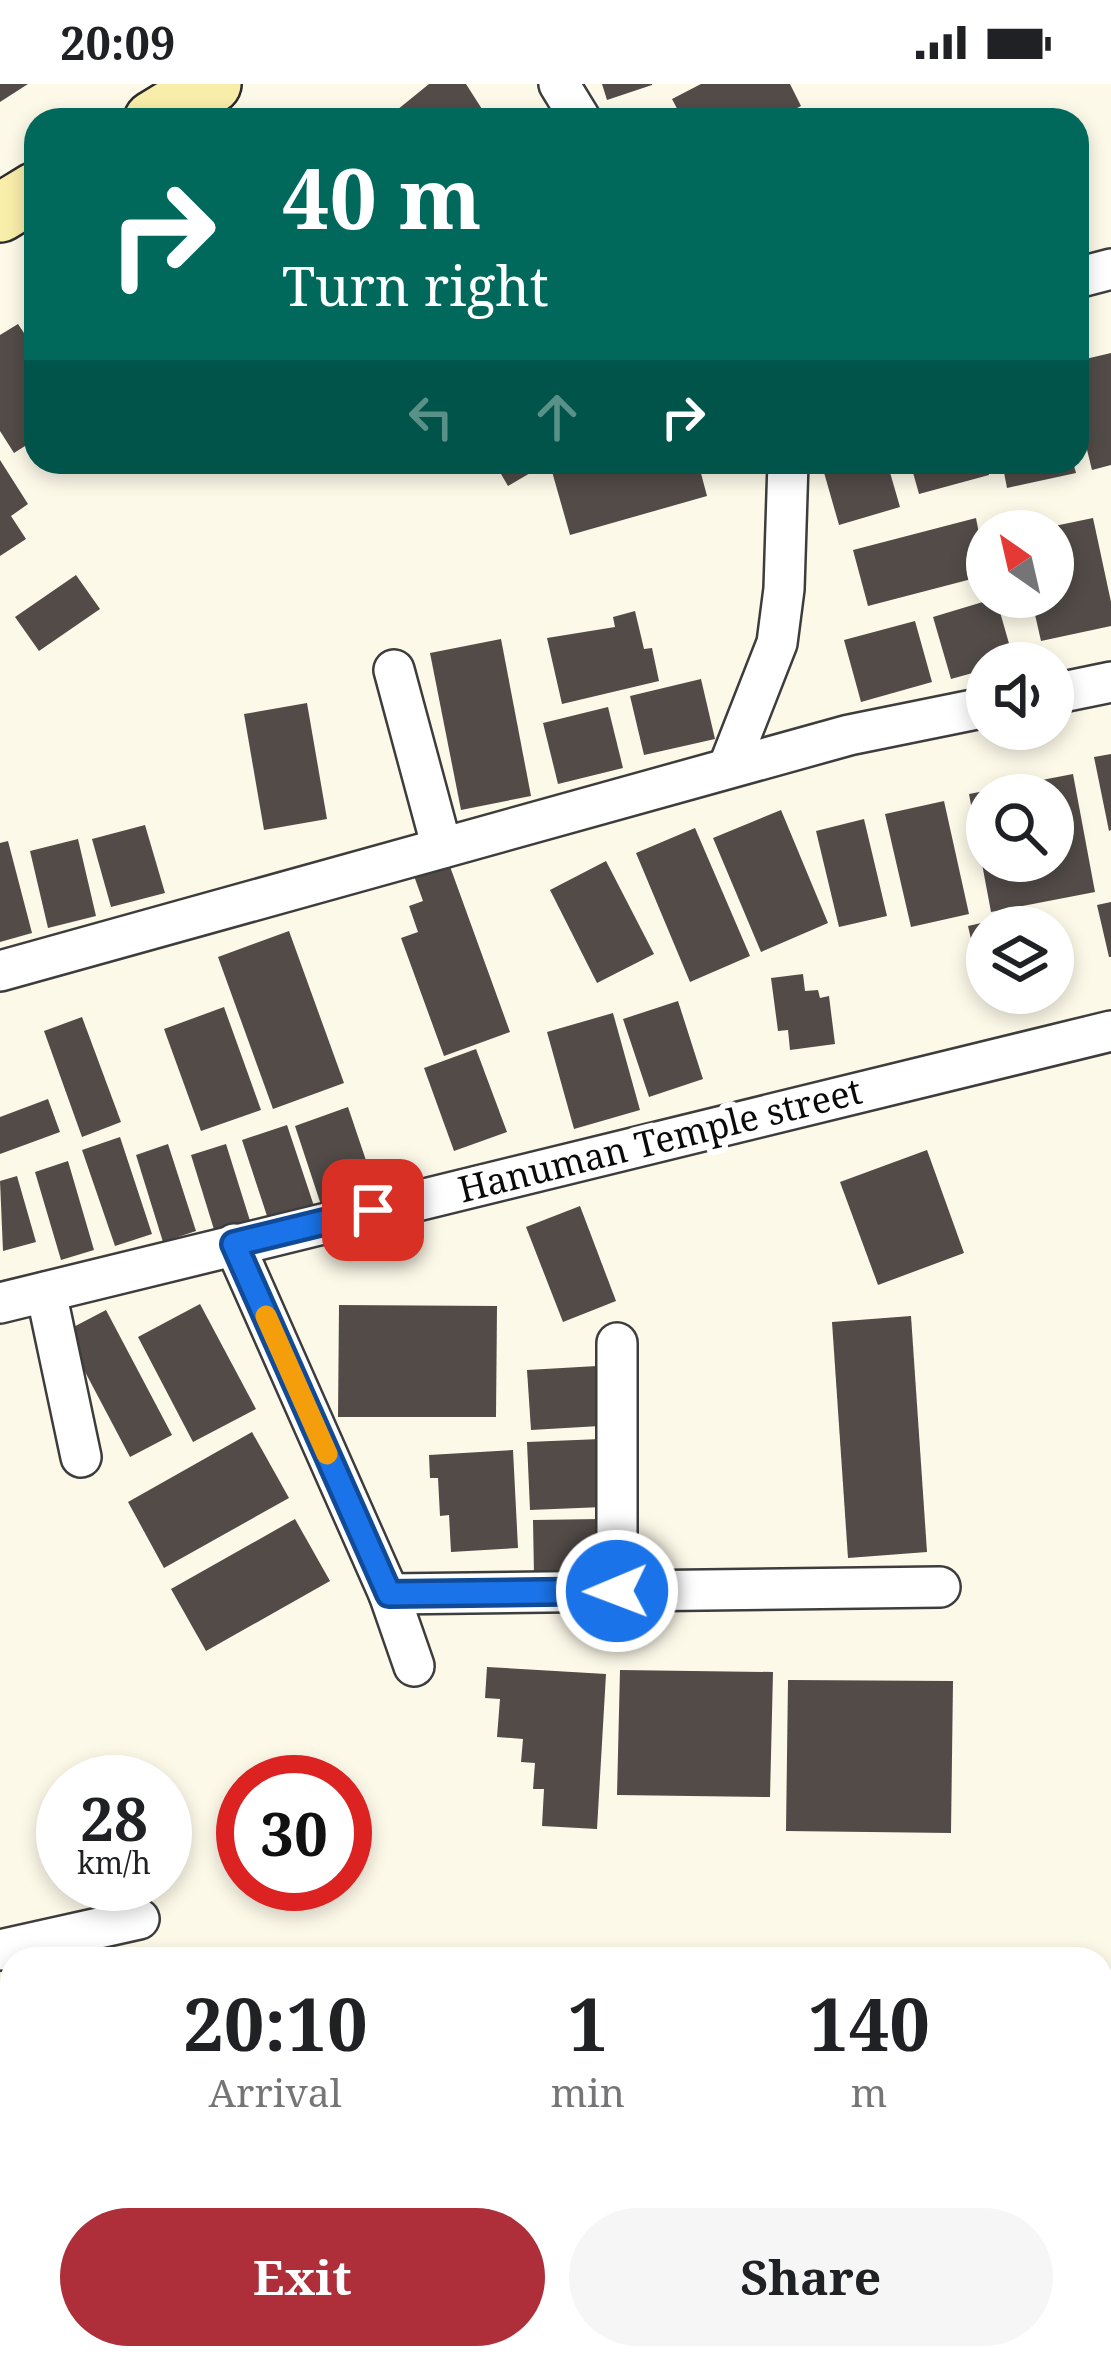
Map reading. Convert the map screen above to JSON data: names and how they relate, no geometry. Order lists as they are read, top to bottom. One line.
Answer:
{"streets":{"street":["Hanuman Temple street"]},"north":"top left","page":{"status":"20:09","turn":["40 m","Turn right"],"speed":"28 km/h","limit":"30","eta":["20:10","Arrival","1","min","140","m"],"buttons":["Exit","Share"]}}
